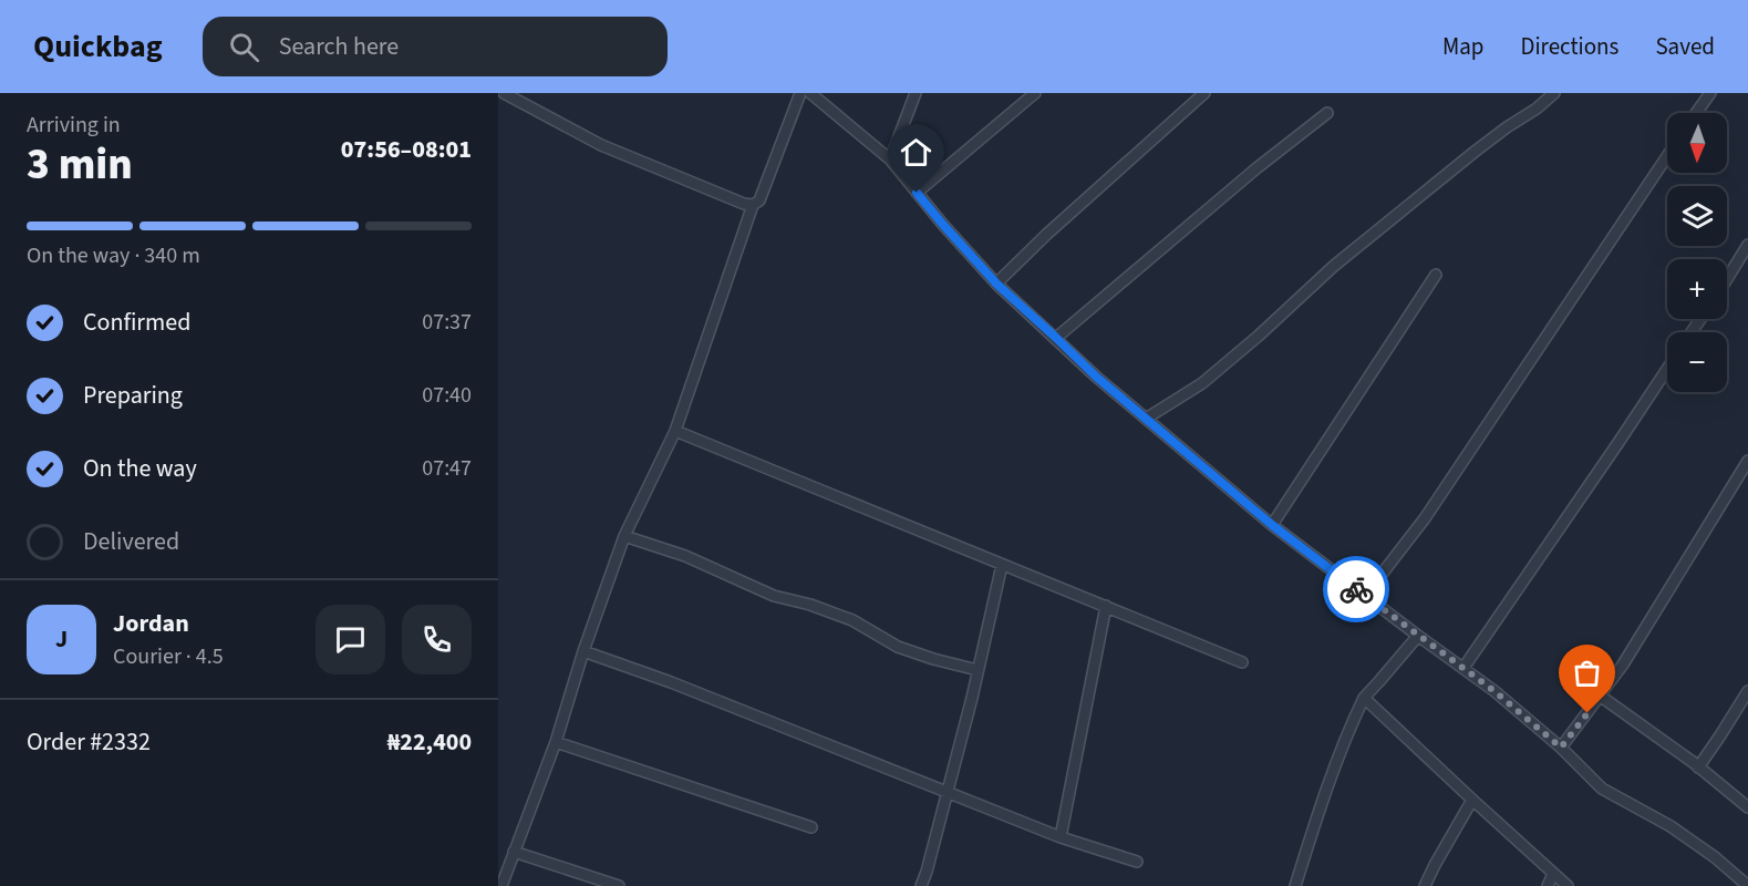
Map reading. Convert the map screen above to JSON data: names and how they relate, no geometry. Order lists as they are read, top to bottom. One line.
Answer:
{"north":"bottom","page":{"header":"Quickbag","search":"Search here","nav":["Map","Directions","Saved"],"heading":["3 min","Arriving in","07:56–08:01"],"panel":["Jordan","Courier · 4.5","Order #2332","₦22,400"],"map_buttons":["+","−"],"bar":"On the way · 340 m","list":[["Confirmed","07:37"],["Preparing","07:40"],["On the way","07:47"],"Delivered"],"round":"J"}}
